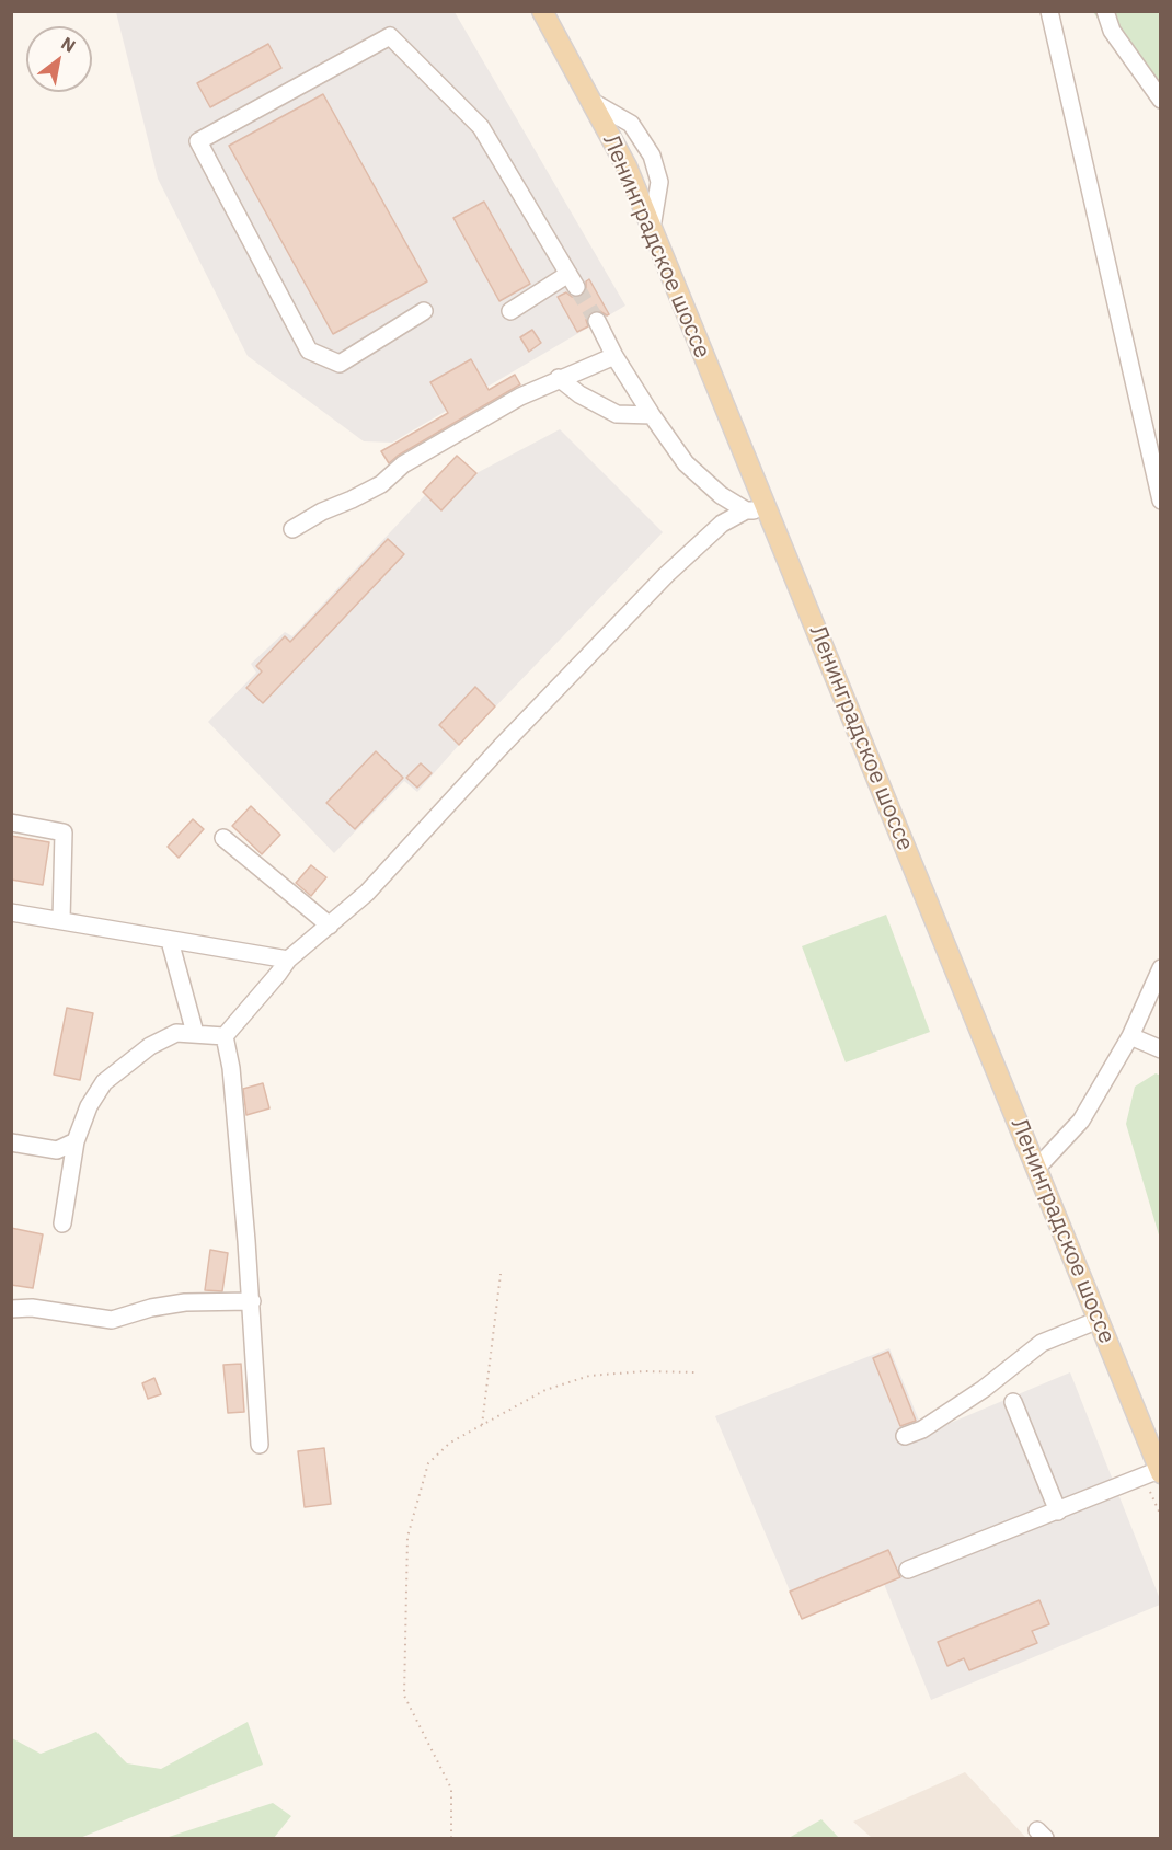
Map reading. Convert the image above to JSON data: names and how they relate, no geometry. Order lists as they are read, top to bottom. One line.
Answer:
{"streets":{"main road":["Ленинградское шоссе"]},"north":"top right"}
